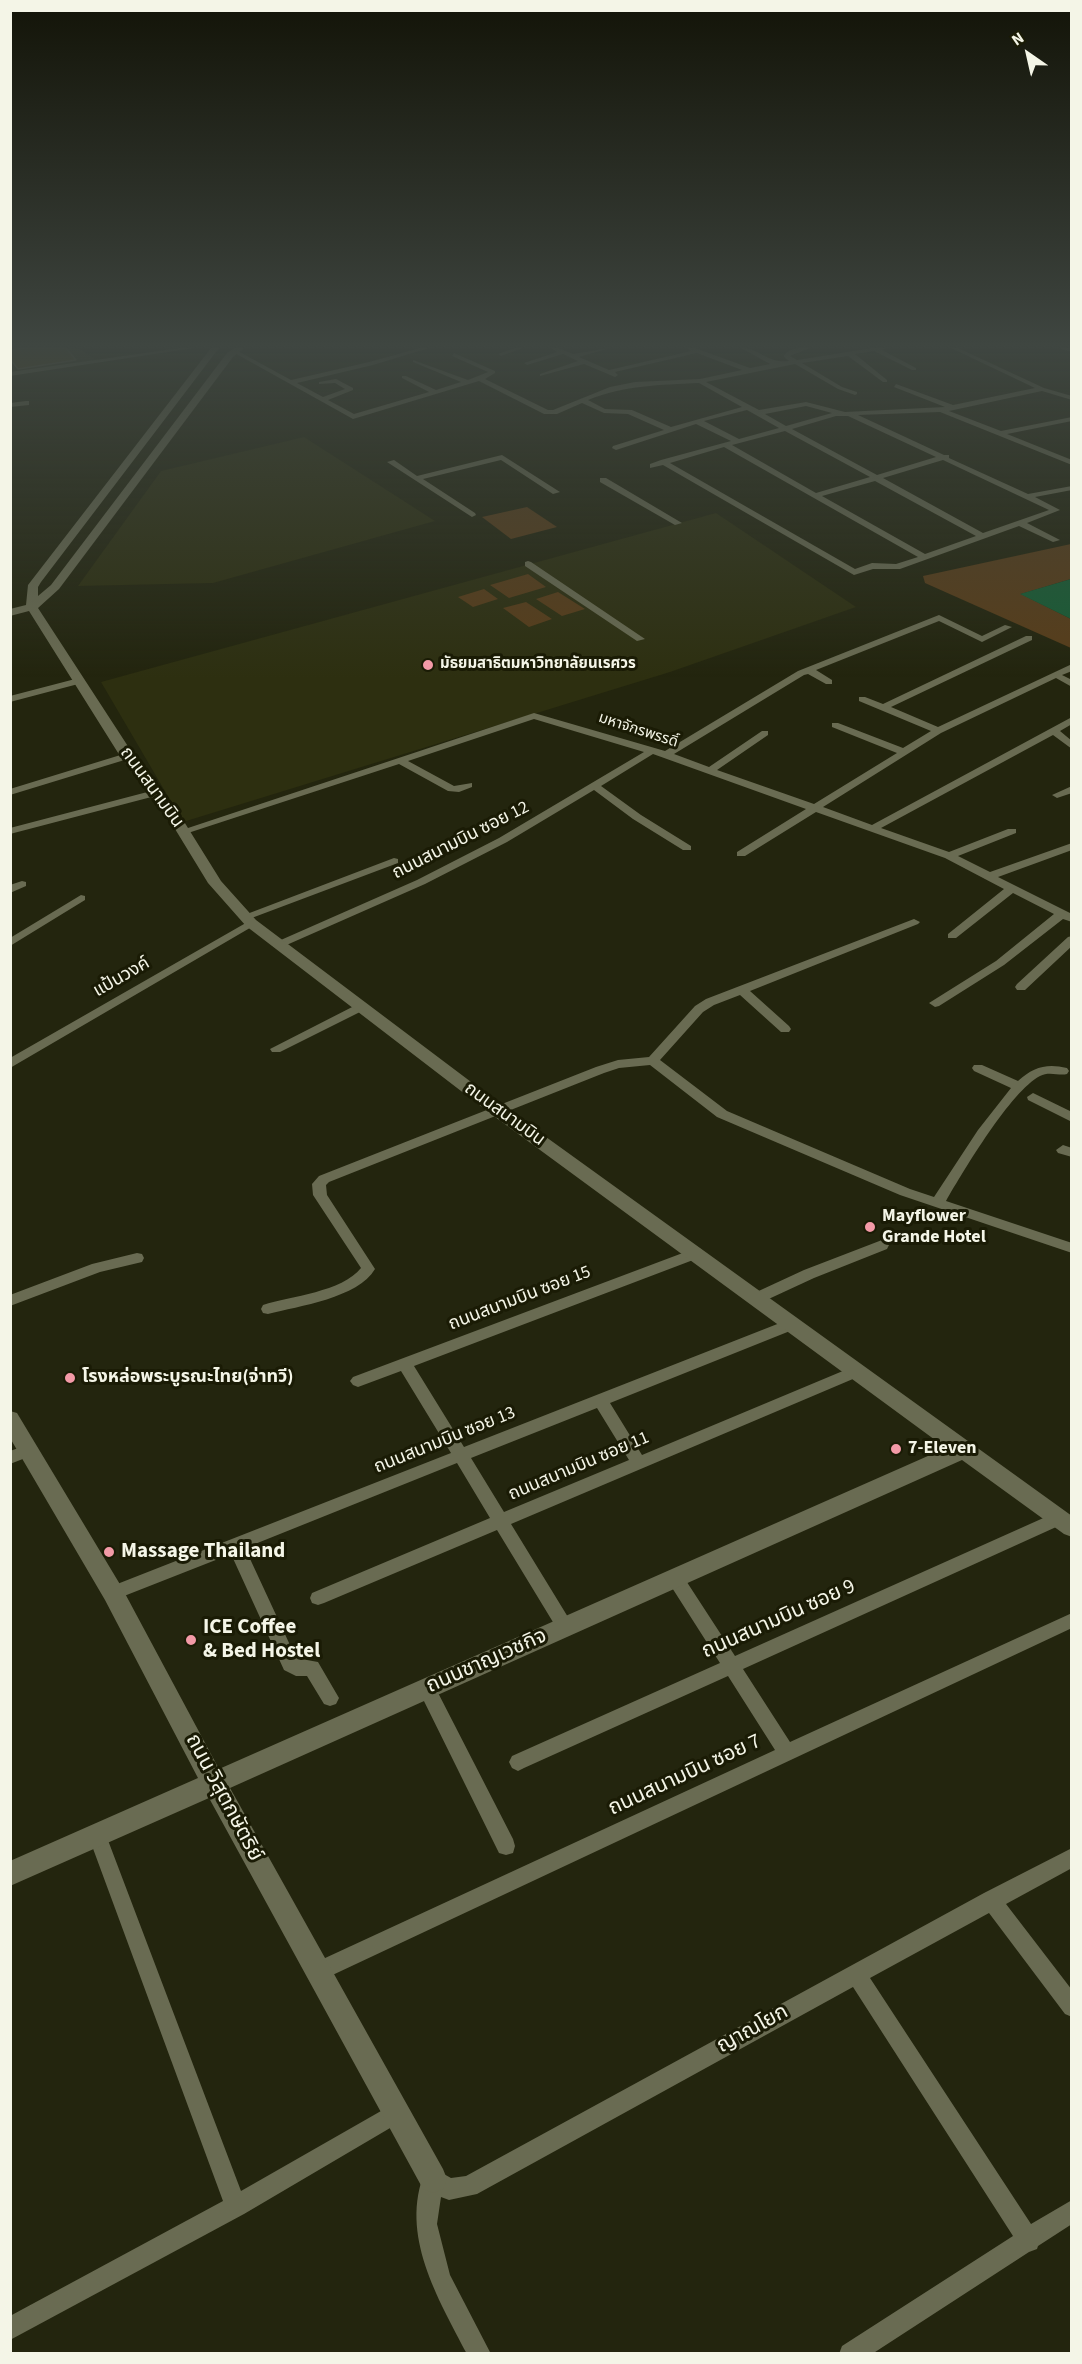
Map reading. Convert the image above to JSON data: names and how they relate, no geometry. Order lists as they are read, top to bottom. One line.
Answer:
{"streets":{"street":["มหาจักรพรรดิ์","ถนนสนามบิน","ถนนสนามบิน ซอย 12","แป้นวงค์","ถนนสนามบิน ซอย 15","ถนนสนามบิน ซอย 13","ถนนสนามบิน ซอย 11","ถนนสนามบิน ซอย 9","ถนนชาญเวชกิจ","ถนนสนามบิน ซอย 7","ถนน วิสุตกษัตริย์","ญาณโยก"]},"crossings":[["มหาจักรพรรดิ์","ถนนสนามบิน"],["มหาจักรพรรดิ์","ถนนสนามบิน ซอย 12"],["ถนนสนามบิน","ถนนสนามบิน ซอย 12"],["ถนนสนามบิน","แป้นวงค์"],["ถนนสนามบิน","ถนนสนามบิน ซอย 15"],["ถนนสนามบิน","ถนนสนามบิน ซอย 13"],["ถนนสนามบิน","ถนนสนามบิน ซอย 11"],["ถนนสนามบิน","ถนนสนามบิน ซอย 9"],["ถนนสนามบิน","ถนนชาญเวชกิจ"],["ถนนสนามบิน ซอย 13","ถนน วิสุตกษัตริย์"],["ถนนชาญเวชกิจ","ถนน วิสุตกษัตริย์"],["ถนนสนามบิน ซอย 7","ถนน วิสุตกษัตริย์"],["ถนน วิสุตกษัตริย์","ญาณโยก"]],"places":["มัธยมสาธิตมหาวิทยาลัยนเรศวร","Mayflower Grande Hotel","โรงหล่อพระบูรณะไทย(จ่าทวี)","7-Eleven","Massage Thailand","ICE Coffee & Bed Hostel"],"north":"top left"}
